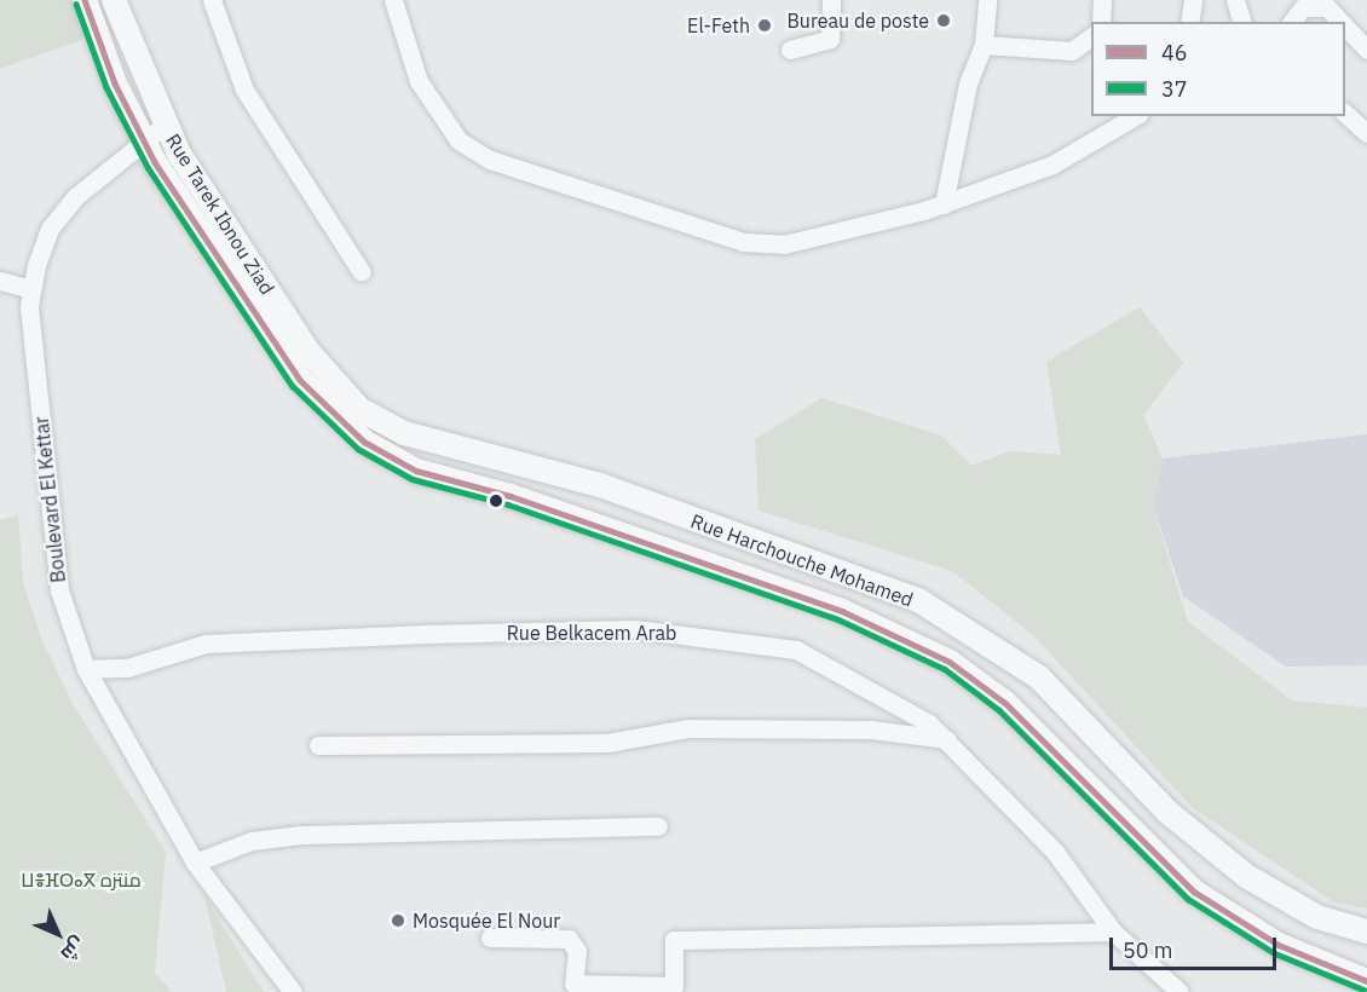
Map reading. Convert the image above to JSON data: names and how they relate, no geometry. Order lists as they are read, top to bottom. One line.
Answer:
{"streets":{"street":["Rue Tarek Ibnou Ziad","Boulevard El Kettar","Rue Harchouche Mohamed","Rue Belkacem Arab"]},"crossings":[["Rue Tarek Ibnou Ziad","Boulevard El Kettar"],["Rue Tarek Ibnou Ziad","Rue Harchouche Mohamed"],["Boulevard El Kettar","Rue Belkacem Arab"]],"parks":["ⵡⴻⴼⵔⴰⴳ منتزه"],"places":["Bureau de poste","El-Feth","Mosquée El Nour"],"lines":["transit line 46","transit line 37"],"legend":["46","37"],"scale_bar":"50 m","north":"bottom right"}
